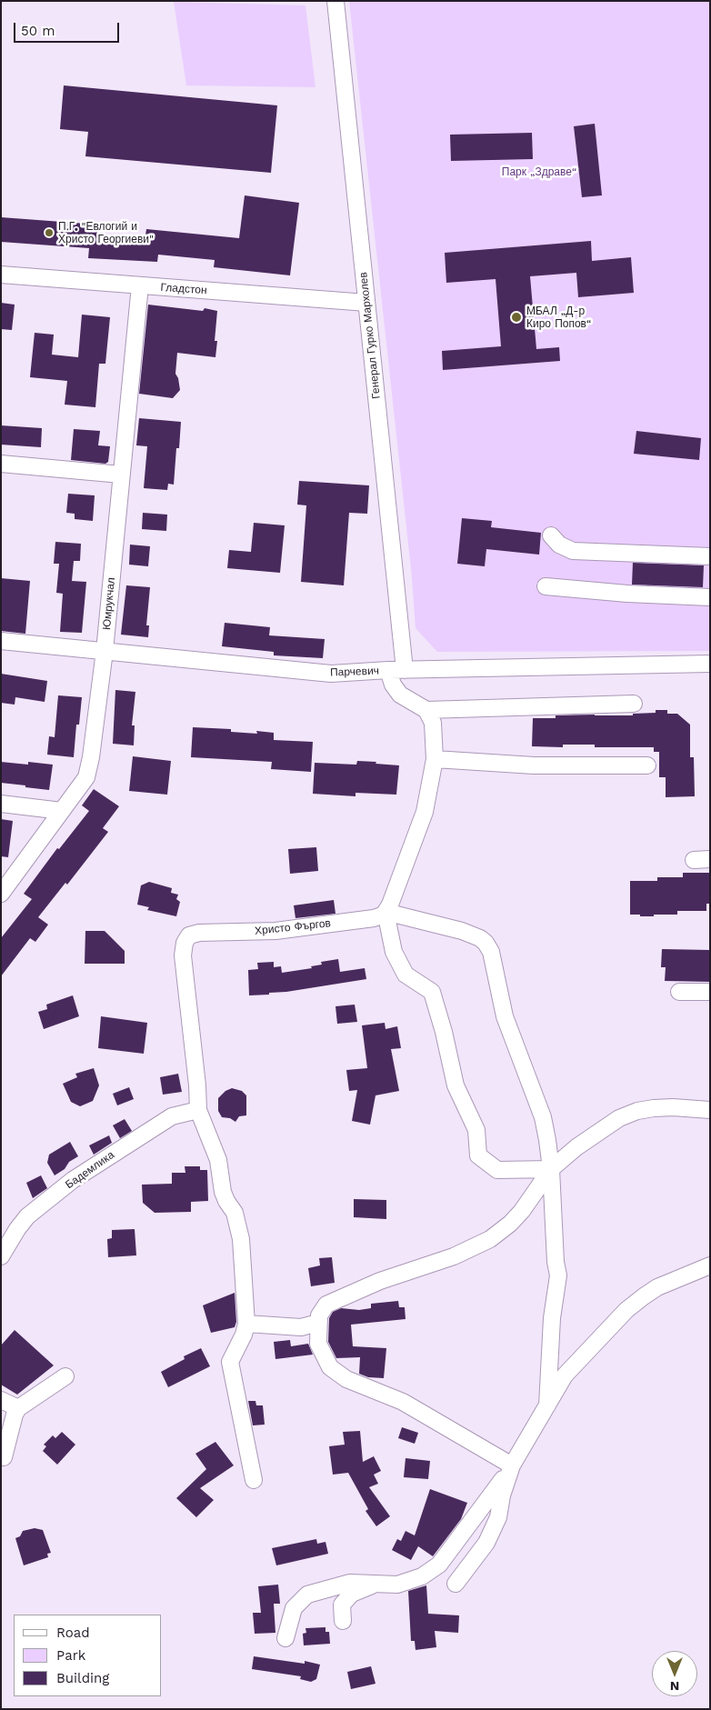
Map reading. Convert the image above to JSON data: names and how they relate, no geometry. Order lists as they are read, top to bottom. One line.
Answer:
{"streets":{"street":["Гладстон","Генерал Гурко Мархолев","Юмрукчал","Парчевич","Христо Фъргов","Бадемлика"]},"crossings":[["Гладстон","Генерал Гурко Мархолев"],["Гладстон","Юмрукчал"],["Генерал Гурко Мархолев","Парчевич"],["Юмрукчал","Парчевич"],["Христо Фъргов","Бадемлика"]],"parks":["Парк „Здраве“"],"places":["П.Г. \"Евлогий и Христо Георгиеви\"","МБАЛ „Д-р Киро Попов“"],"legend":["Road","Park","Building"],"scale_bar":"50 m","north":"bottom"}
